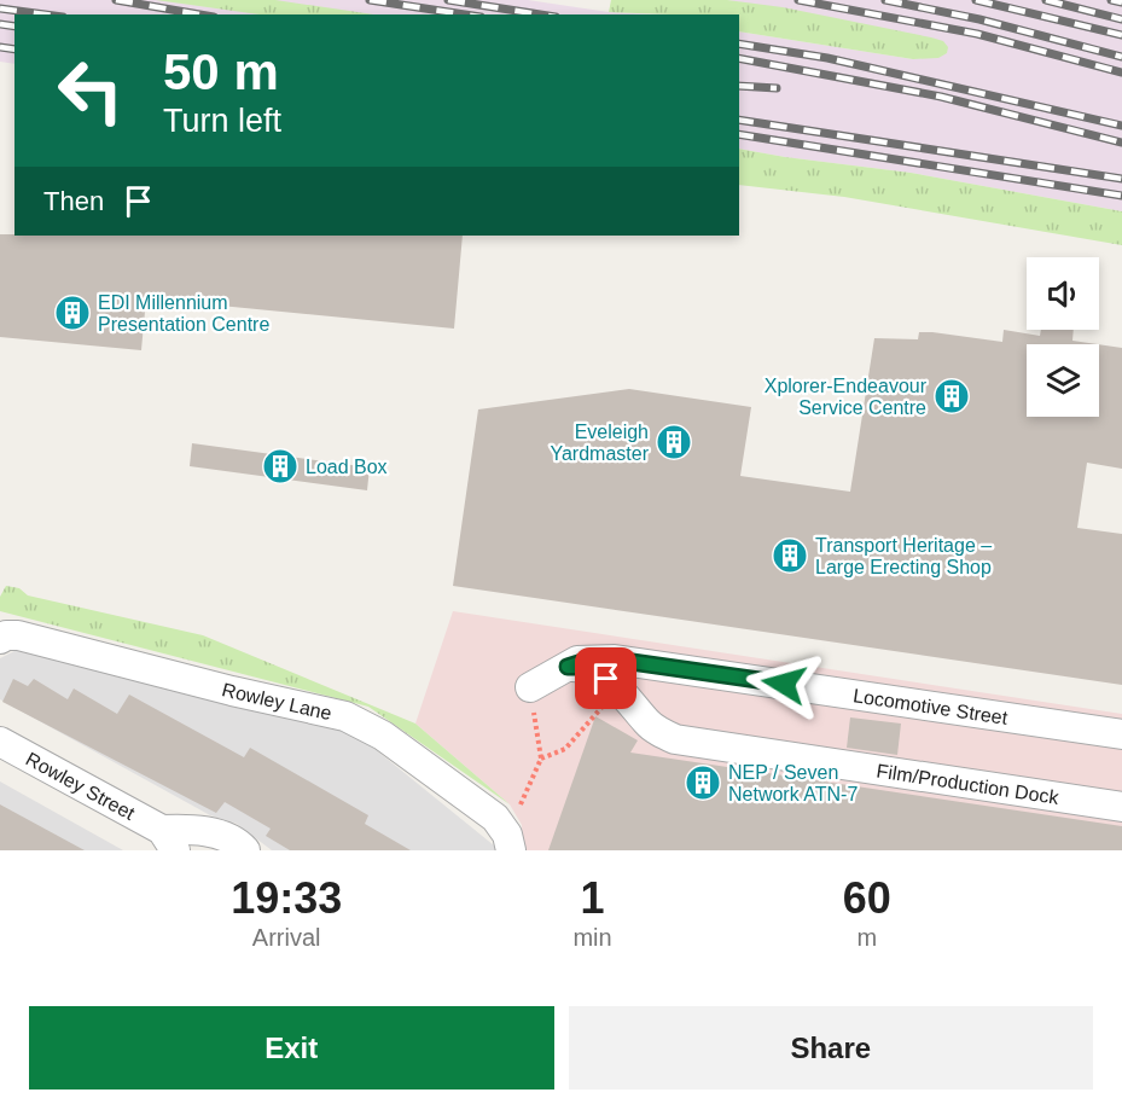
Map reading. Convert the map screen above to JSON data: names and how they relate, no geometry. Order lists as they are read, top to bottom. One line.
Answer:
{"streets":{"street":["Rowley Lane","Locomotive Street","Film/Production Dock","Rowley Street"]},"crossings":[["Locomotive Street","Film/Production Dock"]],"places":{"building":["EDI Millennium Presentation Centre","Xplorer-Endeavour Service Centre","Eveleigh Yardmaster","Load Box","Transport Heritage – Large Erecting Shop","NEP / Seven Network ATN-7"]},"page":{"turn":["50 m","Turn left"],"then":"Then","eta":["19:33","Arrival","1","min","60","m"],"buttons":["Exit","Share"]}}
